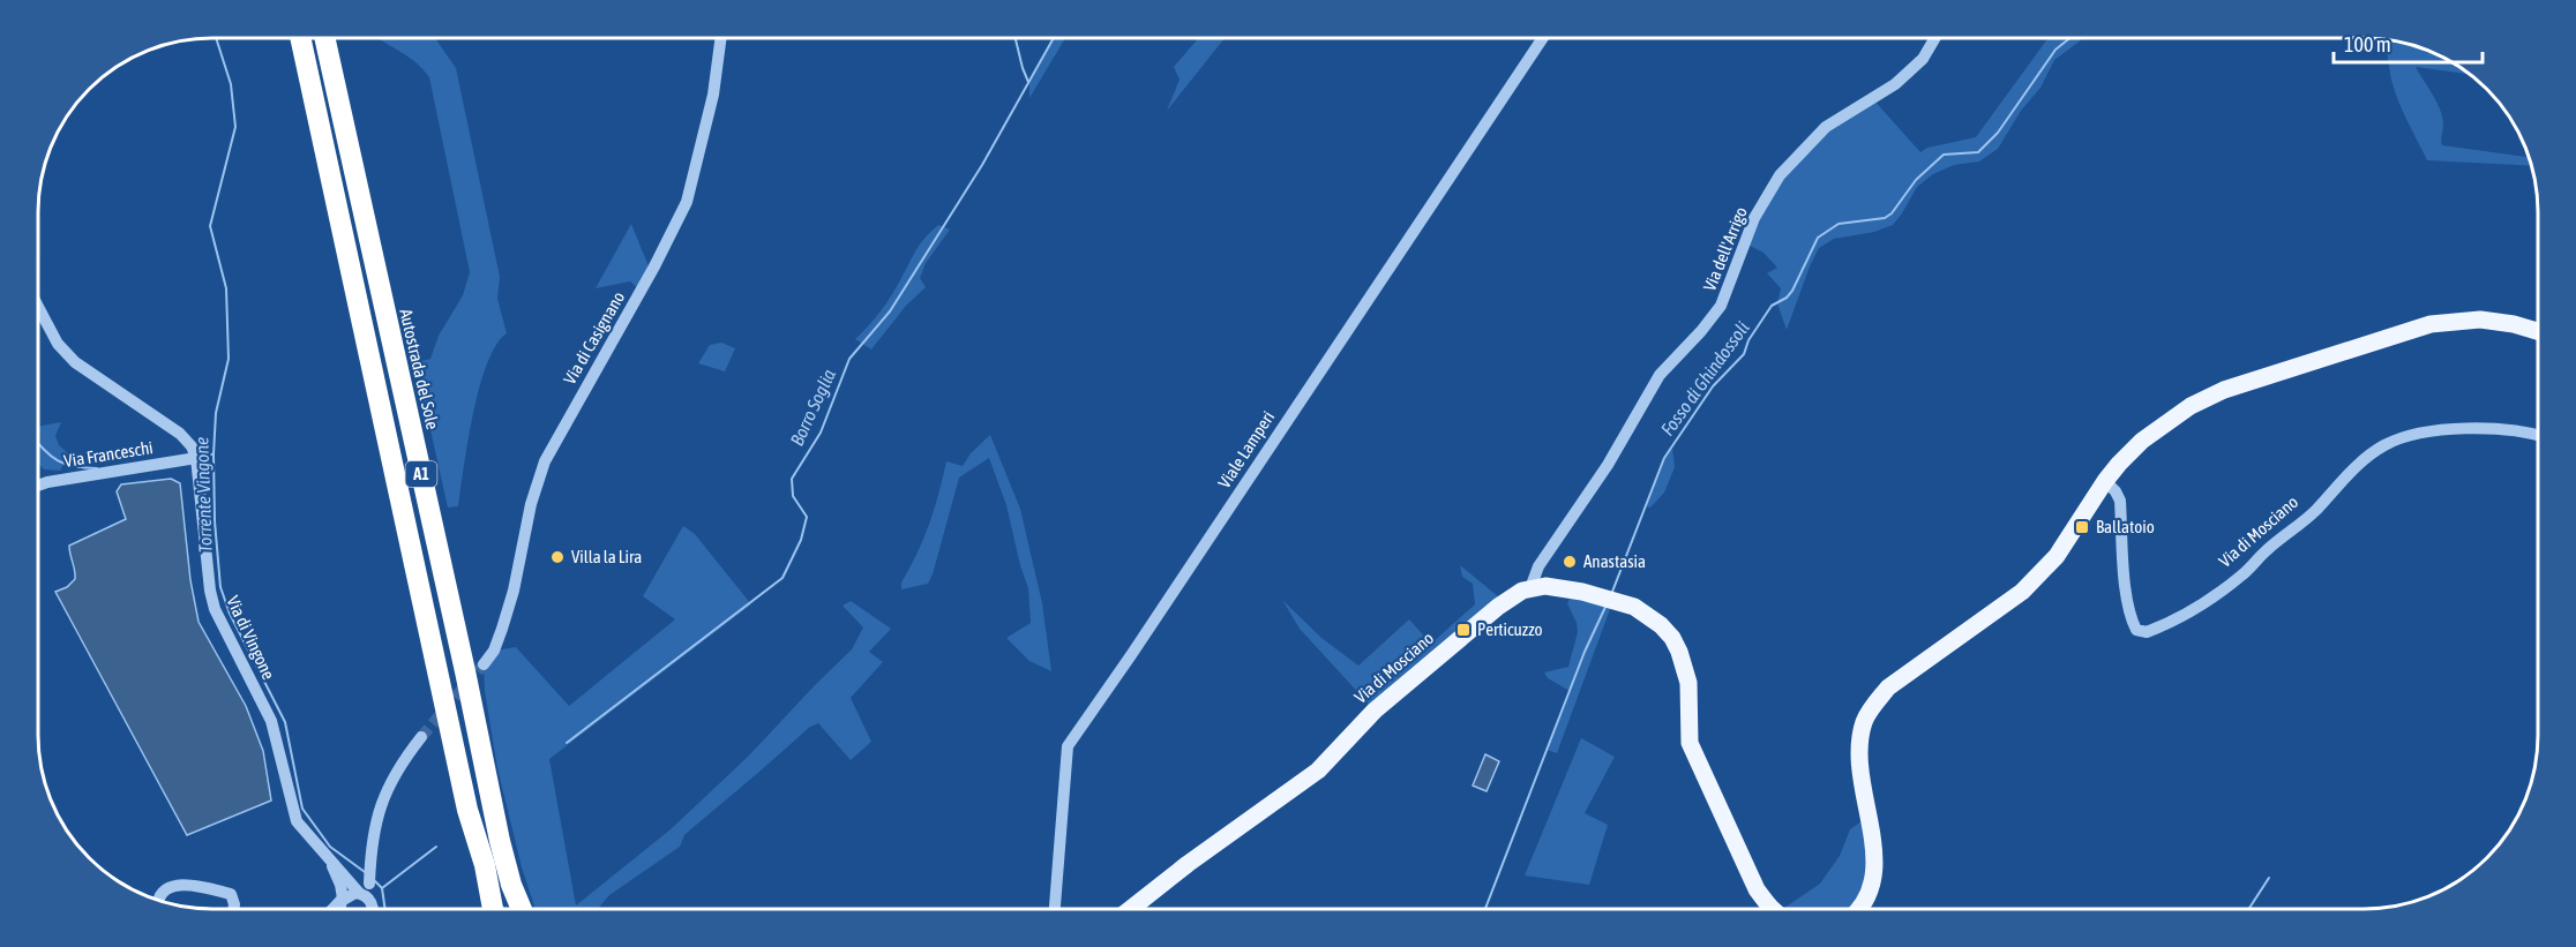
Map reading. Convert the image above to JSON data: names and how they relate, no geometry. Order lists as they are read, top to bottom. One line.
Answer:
{"streets":{"highway":["Autostrada del Sole","A1"],"main road":["Via di Mosciano"],"street":["Via dell'Arrigo","Via di Casignano","Viale Lamperi","Via Franceschi","Via di Vingone"]},"crossings":[["Via dell'Arrigo","Via di Mosciano"],["Via Franceschi","Via di Vingone"]],"water":["Fosso di Ghindossoli","Borro Soglia","Torrente Vingone"],"places":{"transit":["Ballatoio","Perticuzzo"],"other":["Villa la Lira","Anastasia"]},"scale_bar":"100 m"}
